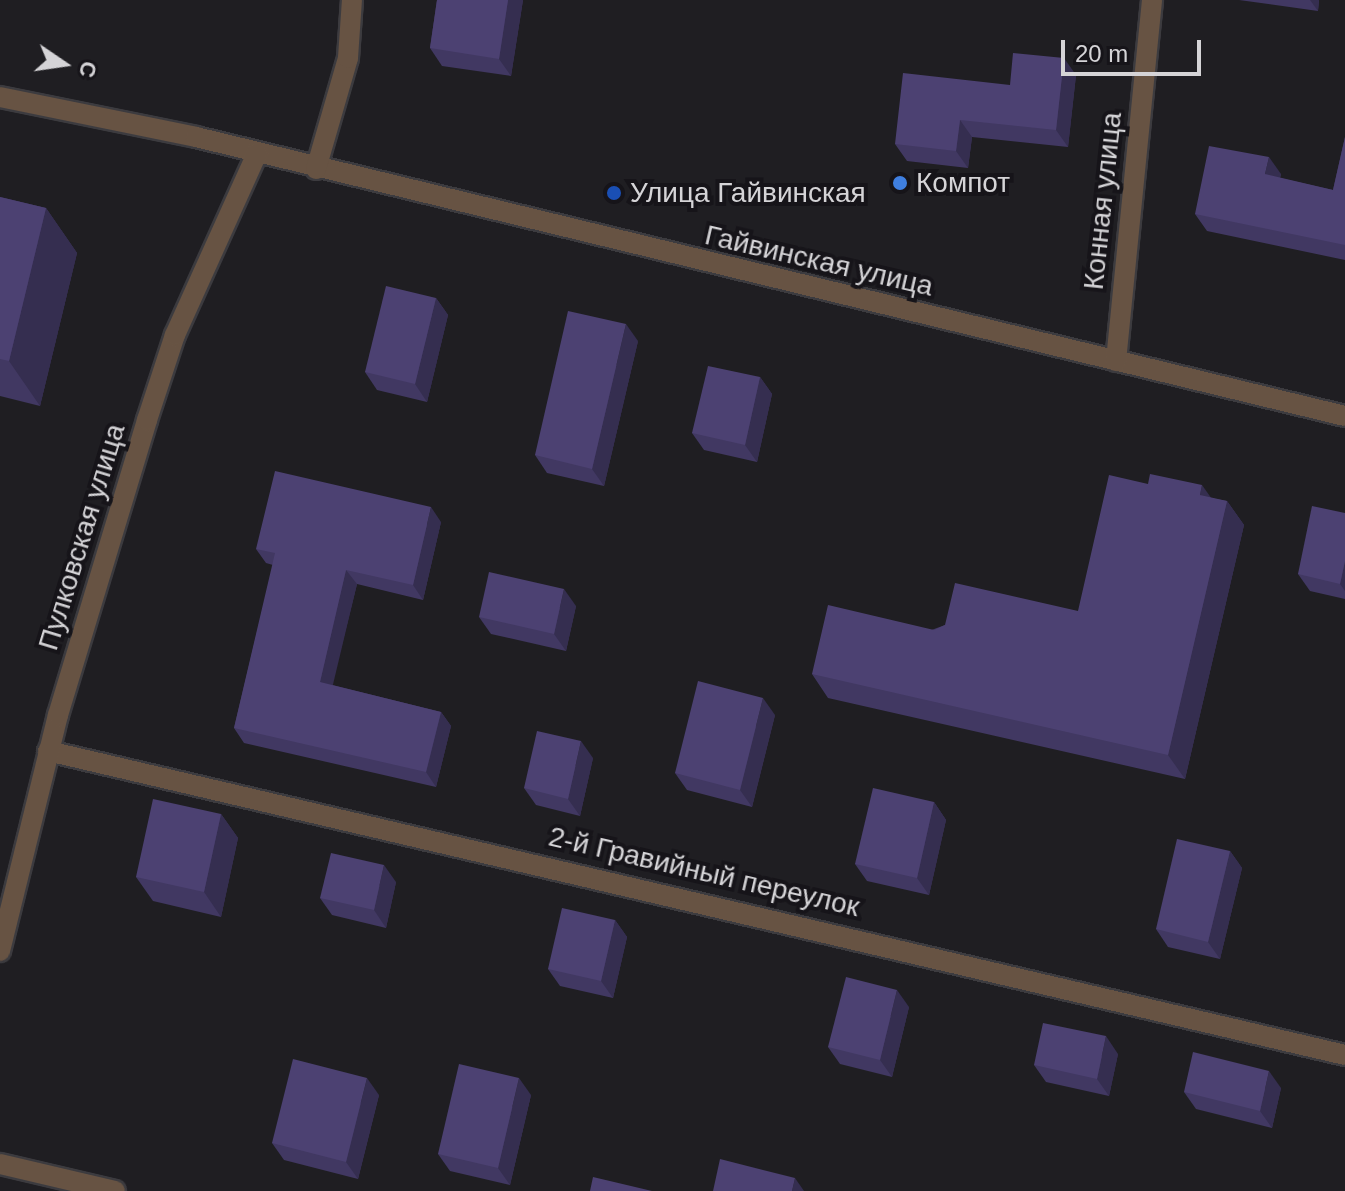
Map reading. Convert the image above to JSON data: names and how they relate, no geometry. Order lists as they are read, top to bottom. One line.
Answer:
{"streets":{"street":["Конная улица","Гайвинская улица","Пулковская улица","2-й Гравийный переулок"]},"crossings":[["Конная улица","Гайвинская улица"],["Гайвинская улица","Пулковская улица"],["Пулковская улица","2-й Гравийный переулок"]],"places":["Компот","Улица Гайвинская"],"scale_bar":"20 m","north":"right"}
